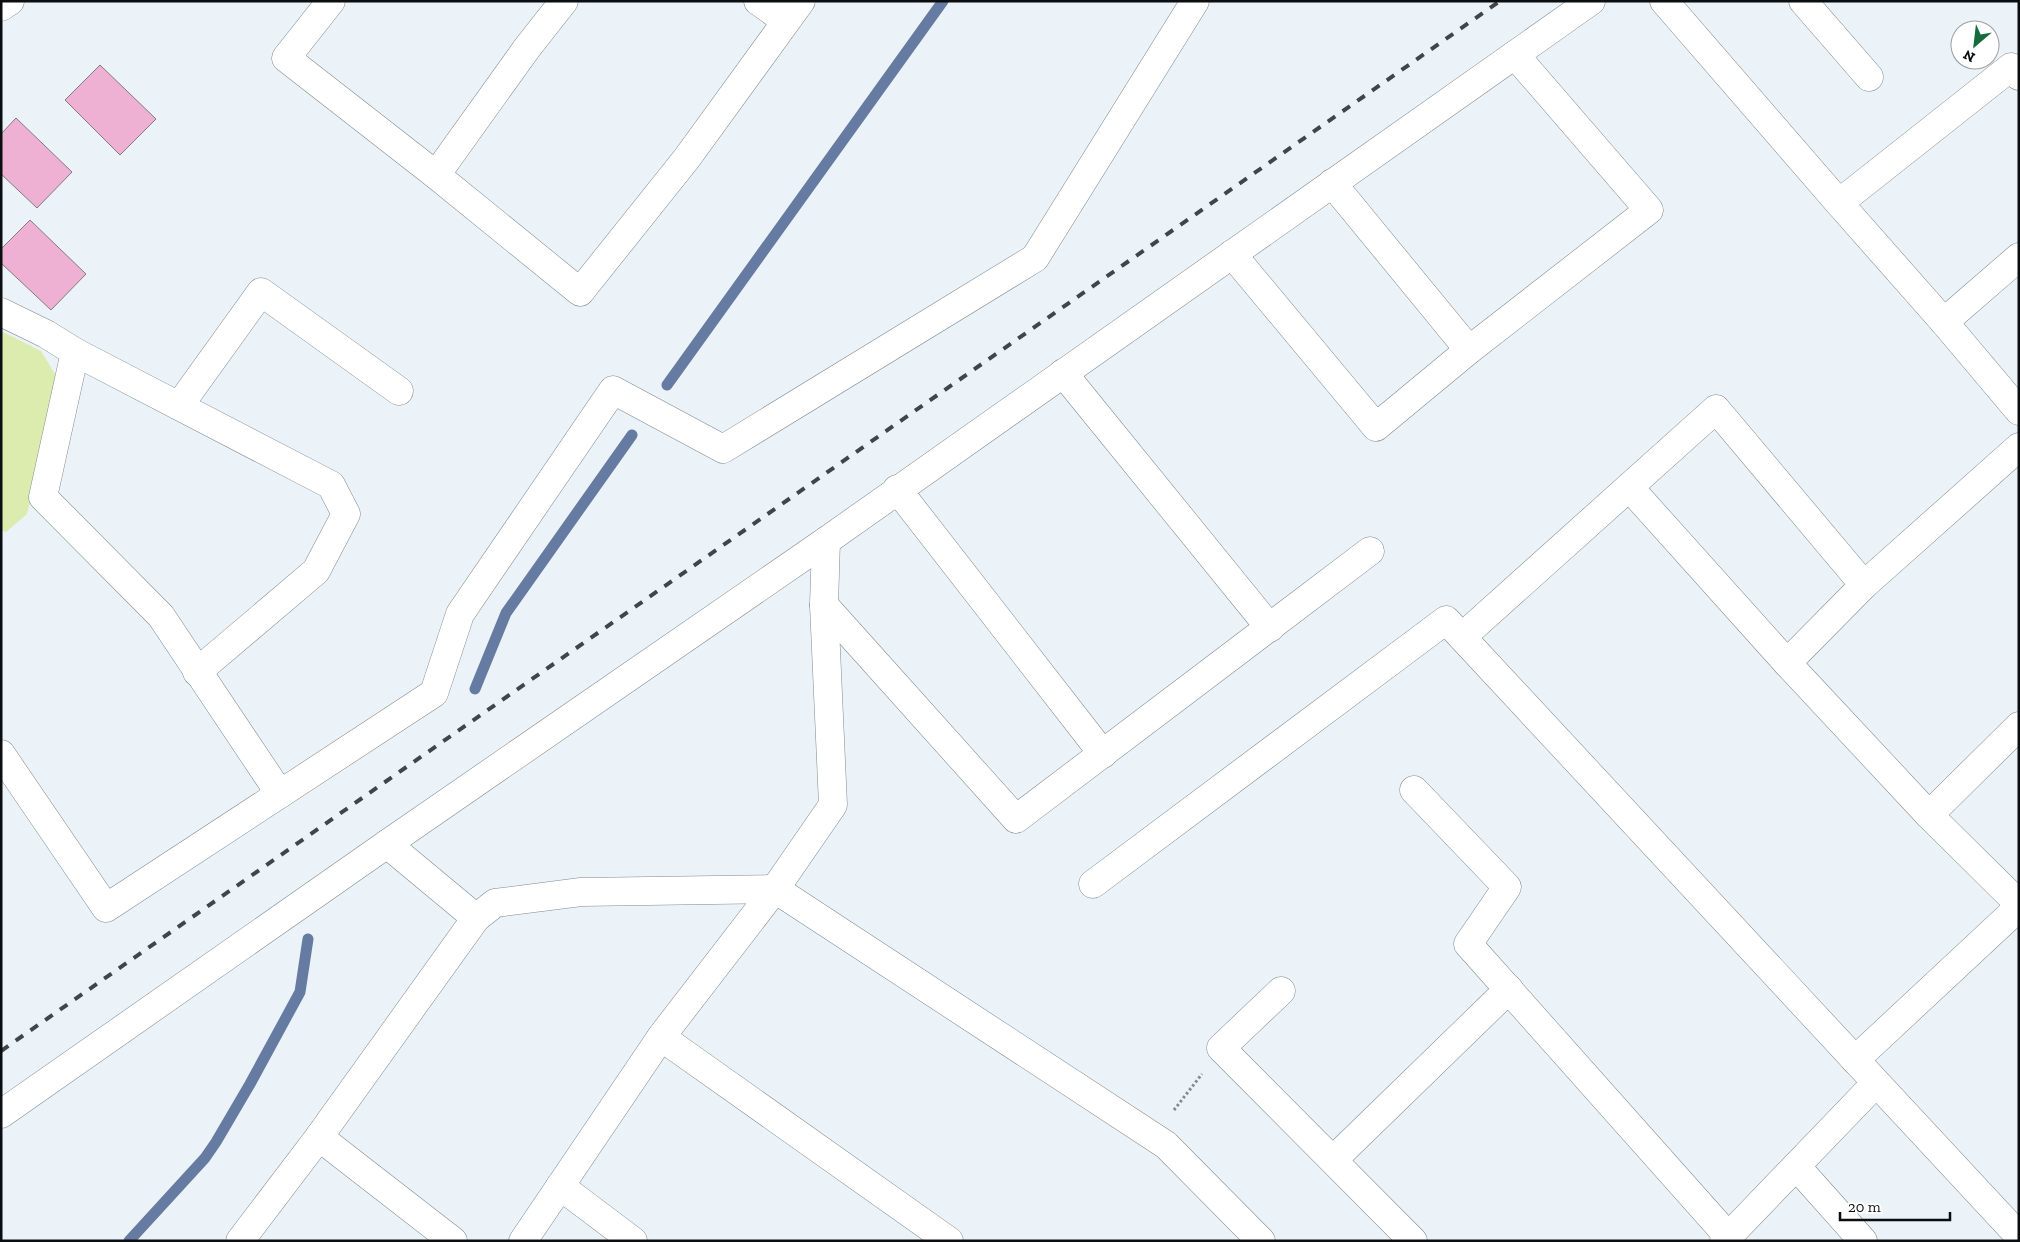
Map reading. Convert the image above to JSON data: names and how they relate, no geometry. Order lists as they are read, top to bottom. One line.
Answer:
{"scale_bar":"20 m","north":"bottom left"}
